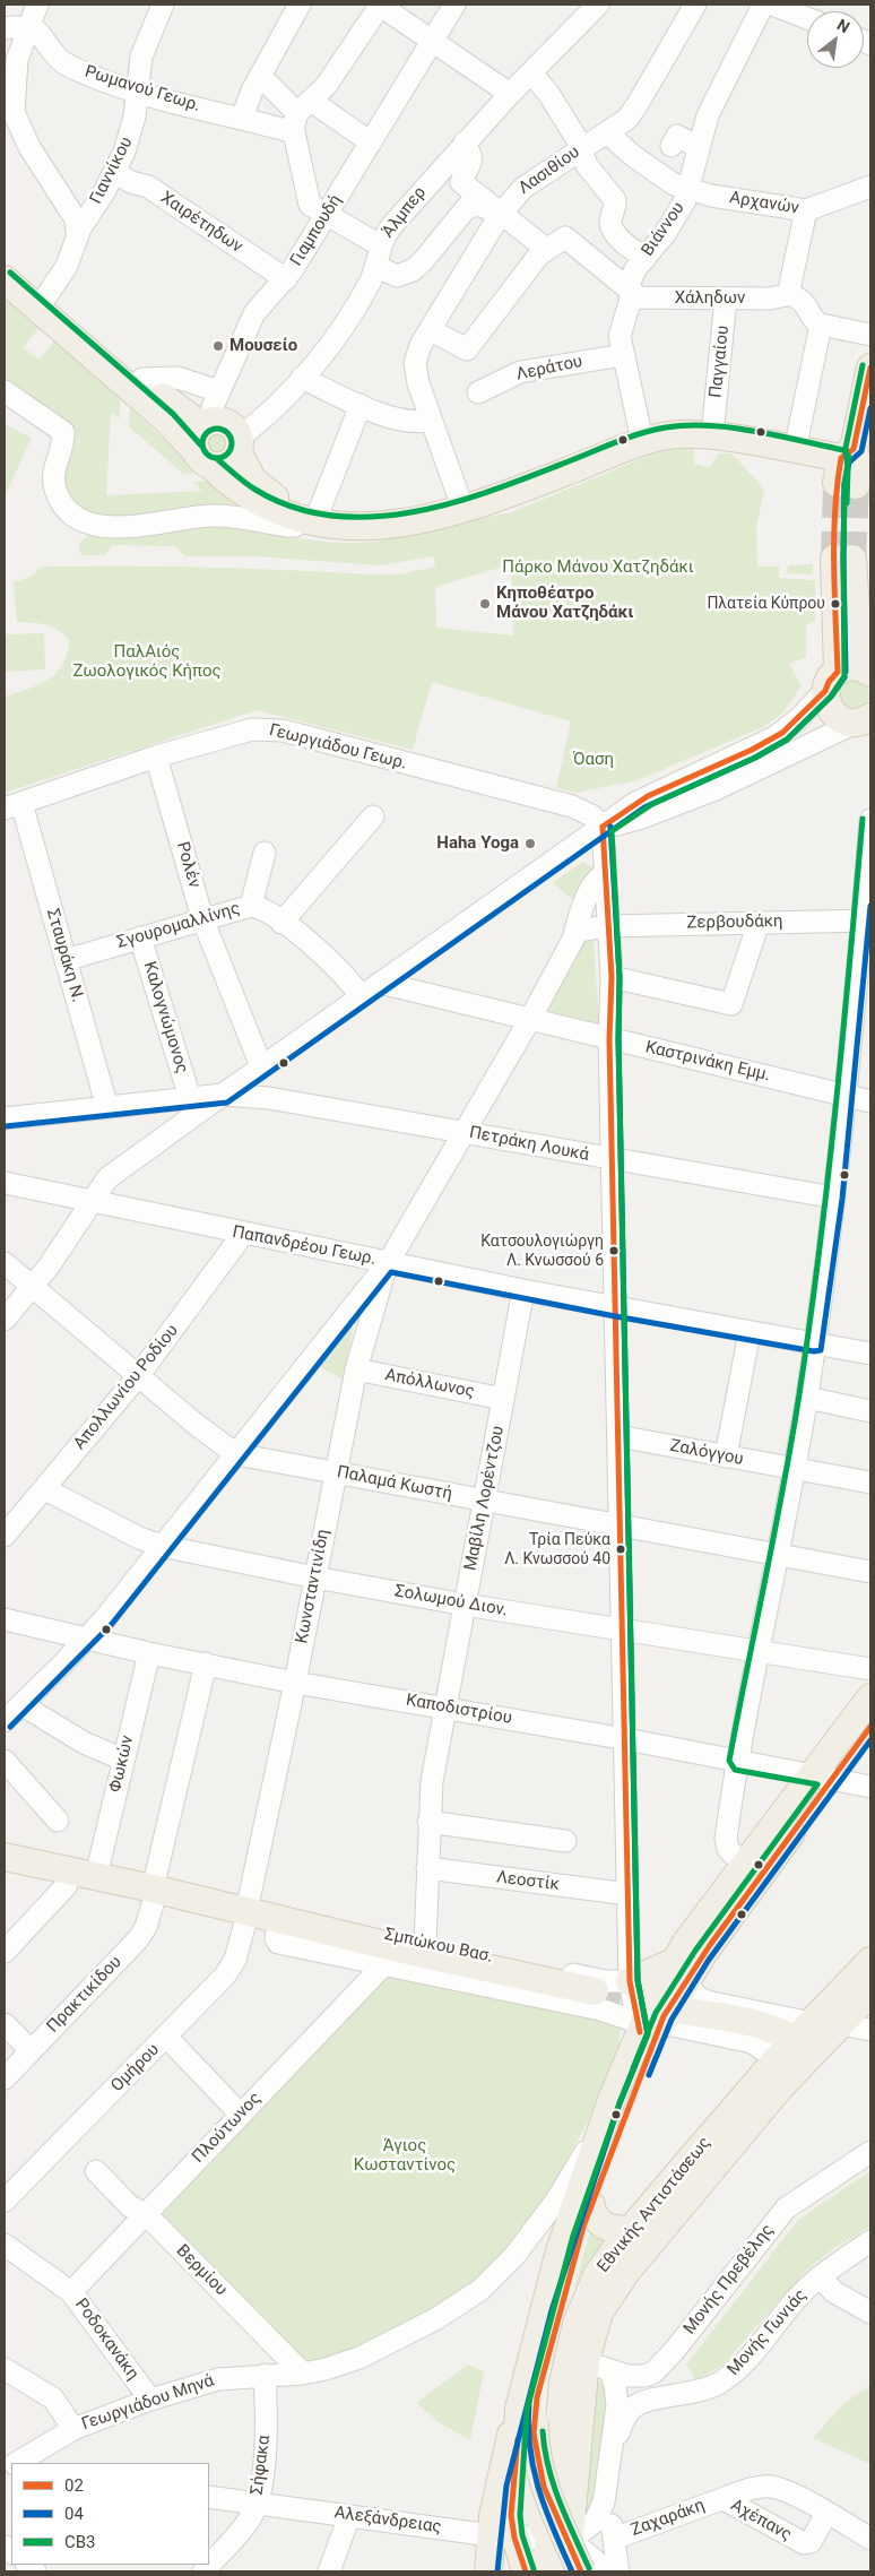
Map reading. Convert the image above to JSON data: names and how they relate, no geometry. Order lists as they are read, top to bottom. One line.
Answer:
{"streets":{"main road":["Σμπώκου Βασ.","Εθνικής Αντιστάσεως"],"street":["Ρωμανού Γεωρ.","Γιαννίκου","Λασιθίου","Αρχανών","Άλμπερ","Χαιρέτηδων","Βιάννου","Γιαμπουδή","Χάληδων","Παγγαίου","Λεράτου","Γεωργιάδου Γεωρ.","Ρολέν","Ζερβουδάκη","Σγουρομαλλίνης","Σταυράκη Ν.","Καλογνώμονος","Καστρινάκη Εμμ.","Πετράκη Λουκά","Παπανδρέου Γεωρ.","Απόλλωνος","Απολλωνίου Ροδίου","Ζαλόγγου","Παλαμά Κωστή","Μαβίλη Λορέντζου","Κωνσταντινίδη","Σολωμού Διον.","Καποδιστρίου","Φωκών","Λεοστίκ","Πρακτικίδου","Ομήρου","Πλούτωνος","Βερμίου","Μονής Πρεβέλης","Μονής Γωνιάς","Ροδοκανάκη","Γεωργιάδου Μηνά","Σήφακα","Ζαχαράκη","Αλεξάνδρειας","Αχέπανς"]},"crossings":[["Ρωμανού Γεωρ.","Γιαννίκου"],["Γιαννίκου","Χαιρέτηδων"],["Λασιθίου","Αρχανών"],["Αρχανών","Βιάννου"],["Άλμπερ","Γιαμπουδή"],["Χαιρέτηδων","Γιαμπουδή"],["Βιάννου","Χάληδων"],["Βιάννου","Λεράτου"],["Χάληδων","Παγγαίου"],["Γεωργιάδου Γεωρ.","Ρολέν"],["Γεωργιάδου Γεωρ.","Σταυράκη Ν."],["Ρολέν","Σγουρομαλλίνης"],["Σγουρομαλλίνης","Σταυράκη Ν."],["Σγουρομαλλίνης","Καλογνώμονος"],["Σταυράκη Ν.","Πετράκη Λουκά"],["Καλογνώμονος","Πετράκη Λουκά"],["Παπανδρέου Γεωρ.","Απολλωνίου Ροδίου"],["Παπανδρέου Γεωρ.","Μαβίλη Λορέντζου"],["Παπανδρέου Γεωρ.","Κωνσταντινίδη"],["Απόλλωνος","Μαβίλη Λορέντζου"],["Απόλλωνος","Κωνσταντινίδη"],["Απολλωνίου Ροδίου","Σολωμού Διον."],["Παλαμά Κωστή","Μαβίλη Λορέντζου"],["Παλαμά Κωστή","Κωνσταντινίδη"],["Μαβίλη Λορέντζου","Σολωμού Διον."],["Μαβίλη Λορέντζου","Καποδιστρίου"],["Μαβίλη Λορέντζου","Λεοστίκ"],["Μαβίλη Λορέντζου","Σμπώκου Βασ."],["Κωνσταντινίδη","Σολωμού Διον."],["Κωνσταντινίδη","Καποδιστρίου"],["Κωνσταντινίδη","Σμπώκου Βασ."],["Κωνσταντινίδη","Ομήρου"],["Καποδιστρίου","Φωκών"],["Καποδιστρίου","Πρακτικίδου"],["Φωκών","Σμπώκου Βασ."],["Σμπώκου Βασ.","Πρακτικίδου"],["Σμπώκου Βασ.","Ομήρου"],["Σμπώκου Βασ.","Πλούτωνος"],["Σμπώκου Βασ.","Εθνικής Αντιστάσεως"],["Πλούτωνος","Βερμίου"],["Πλούτωνος","Ροδοκανάκη"],["Εθνικής Αντιστάσεως","Αλεξάνδρειας"],["Βερμίου","Γεωργιάδου Μηνά"],["Ροδοκανάκη","Γεωργιάδου Μηνά"],["Γεωργιάδου Μηνά","Σήφακα"],["Σήφακα","Αλεξάνδρειας"],["Ζαχαράκη","Αχέπανς"]],"parks":["Πάρκο Μάνου Χατζηδάκι","ΠαλΑιός Ζωολογικός Κήπος","Όαση","Άγιος Κωσταντίνος"],"places":["Μουσείο","Κηποθέατρο Μάνου Χατζηδάκι","Πλατεία Κύπρου","Haha Yoga","Κατσουλογιώργη Λ. Κνωσσού 6","Τρία Πεύκα Λ. Κνωσσού 40"],"lines":["transit line CB3","transit line 02","transit line 04"],"legend":["02","04","CB3"],"north":"top right"}
